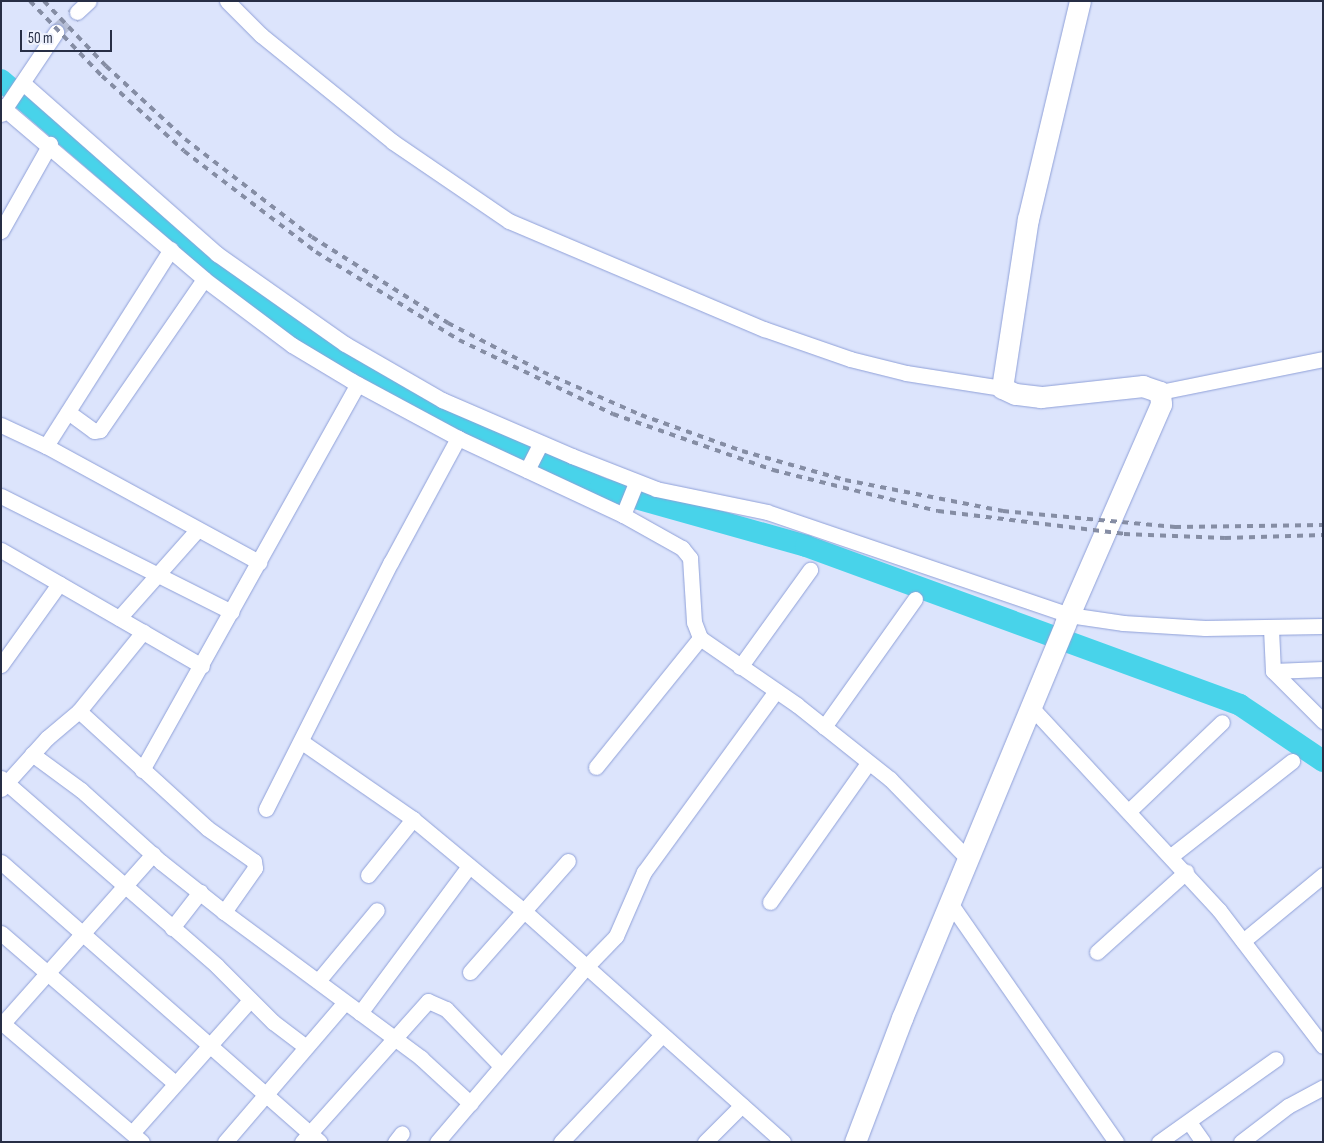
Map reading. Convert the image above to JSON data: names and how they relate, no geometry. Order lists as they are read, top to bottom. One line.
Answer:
{"scale_bar":"50 m"}
